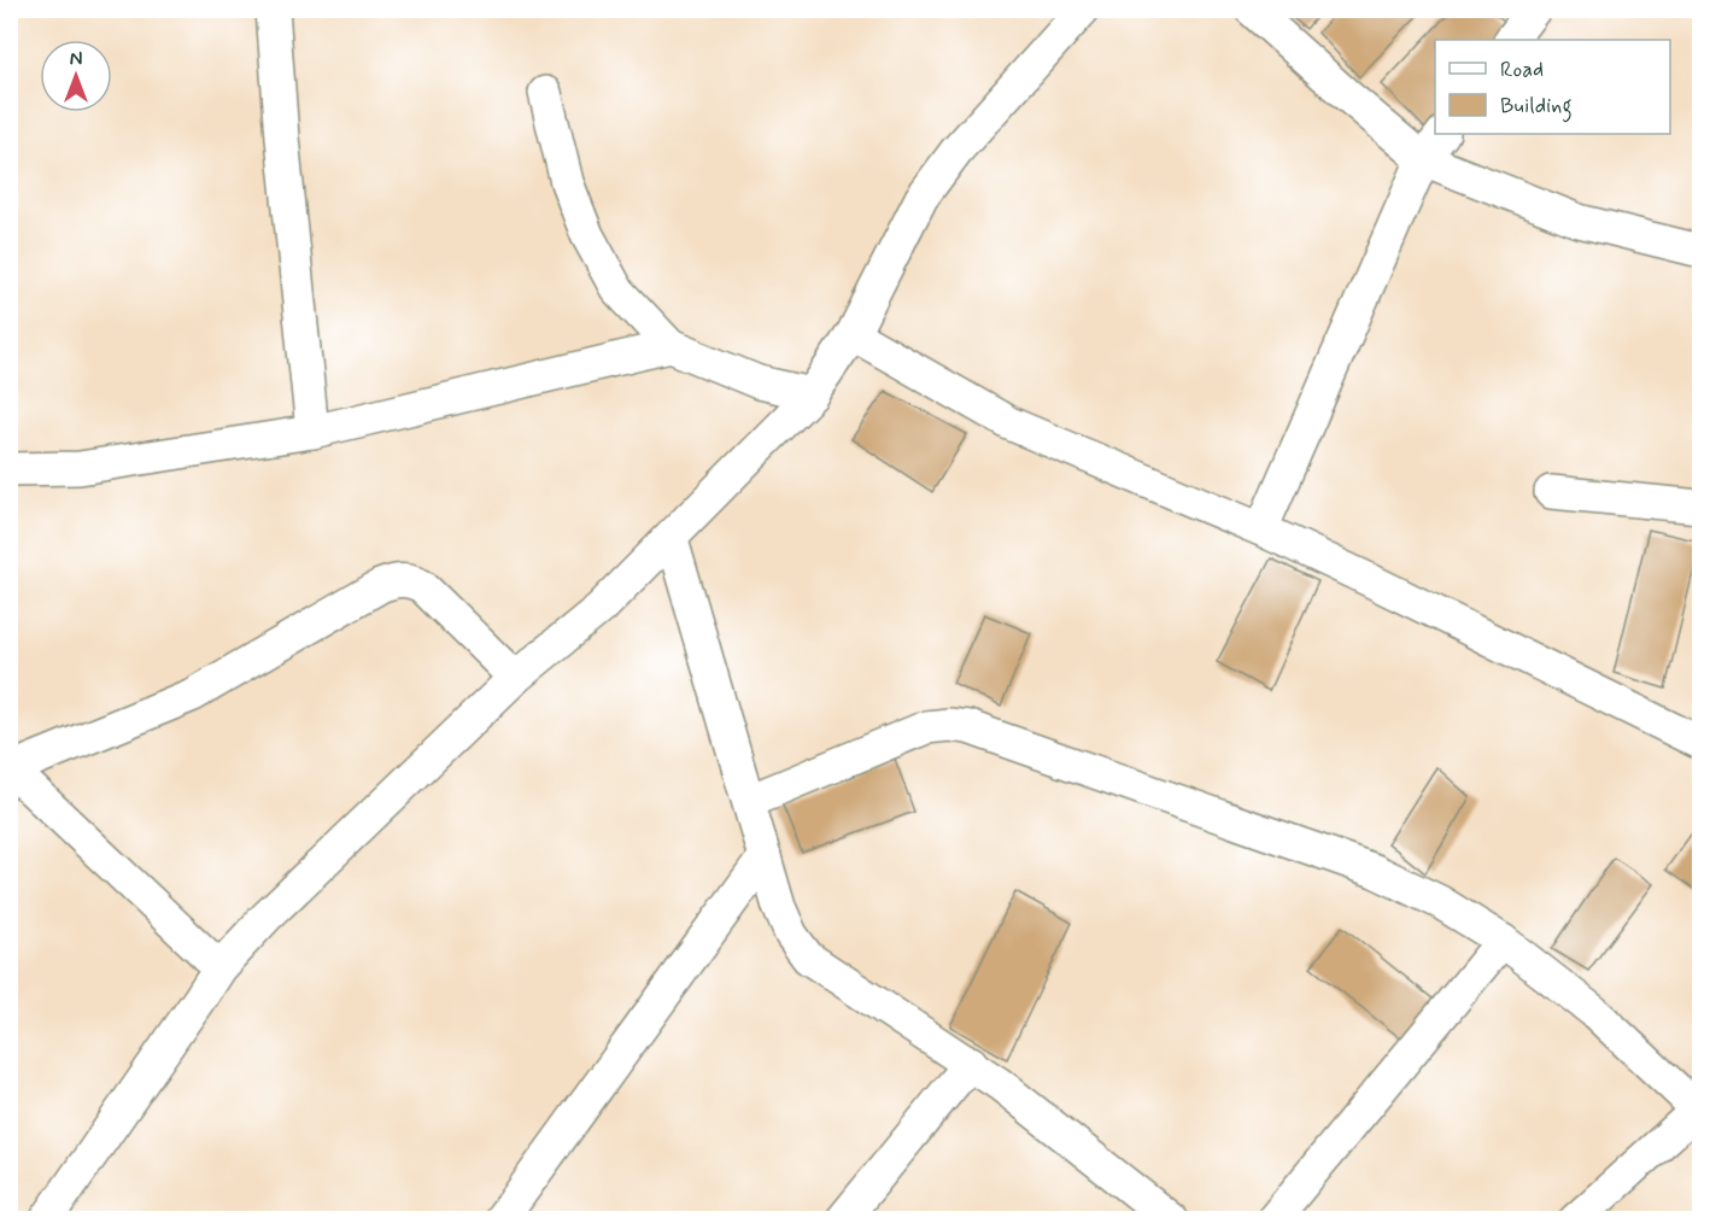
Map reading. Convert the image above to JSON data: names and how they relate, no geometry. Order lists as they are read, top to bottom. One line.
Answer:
{"legend":["Road","Building"],"north":"top"}
